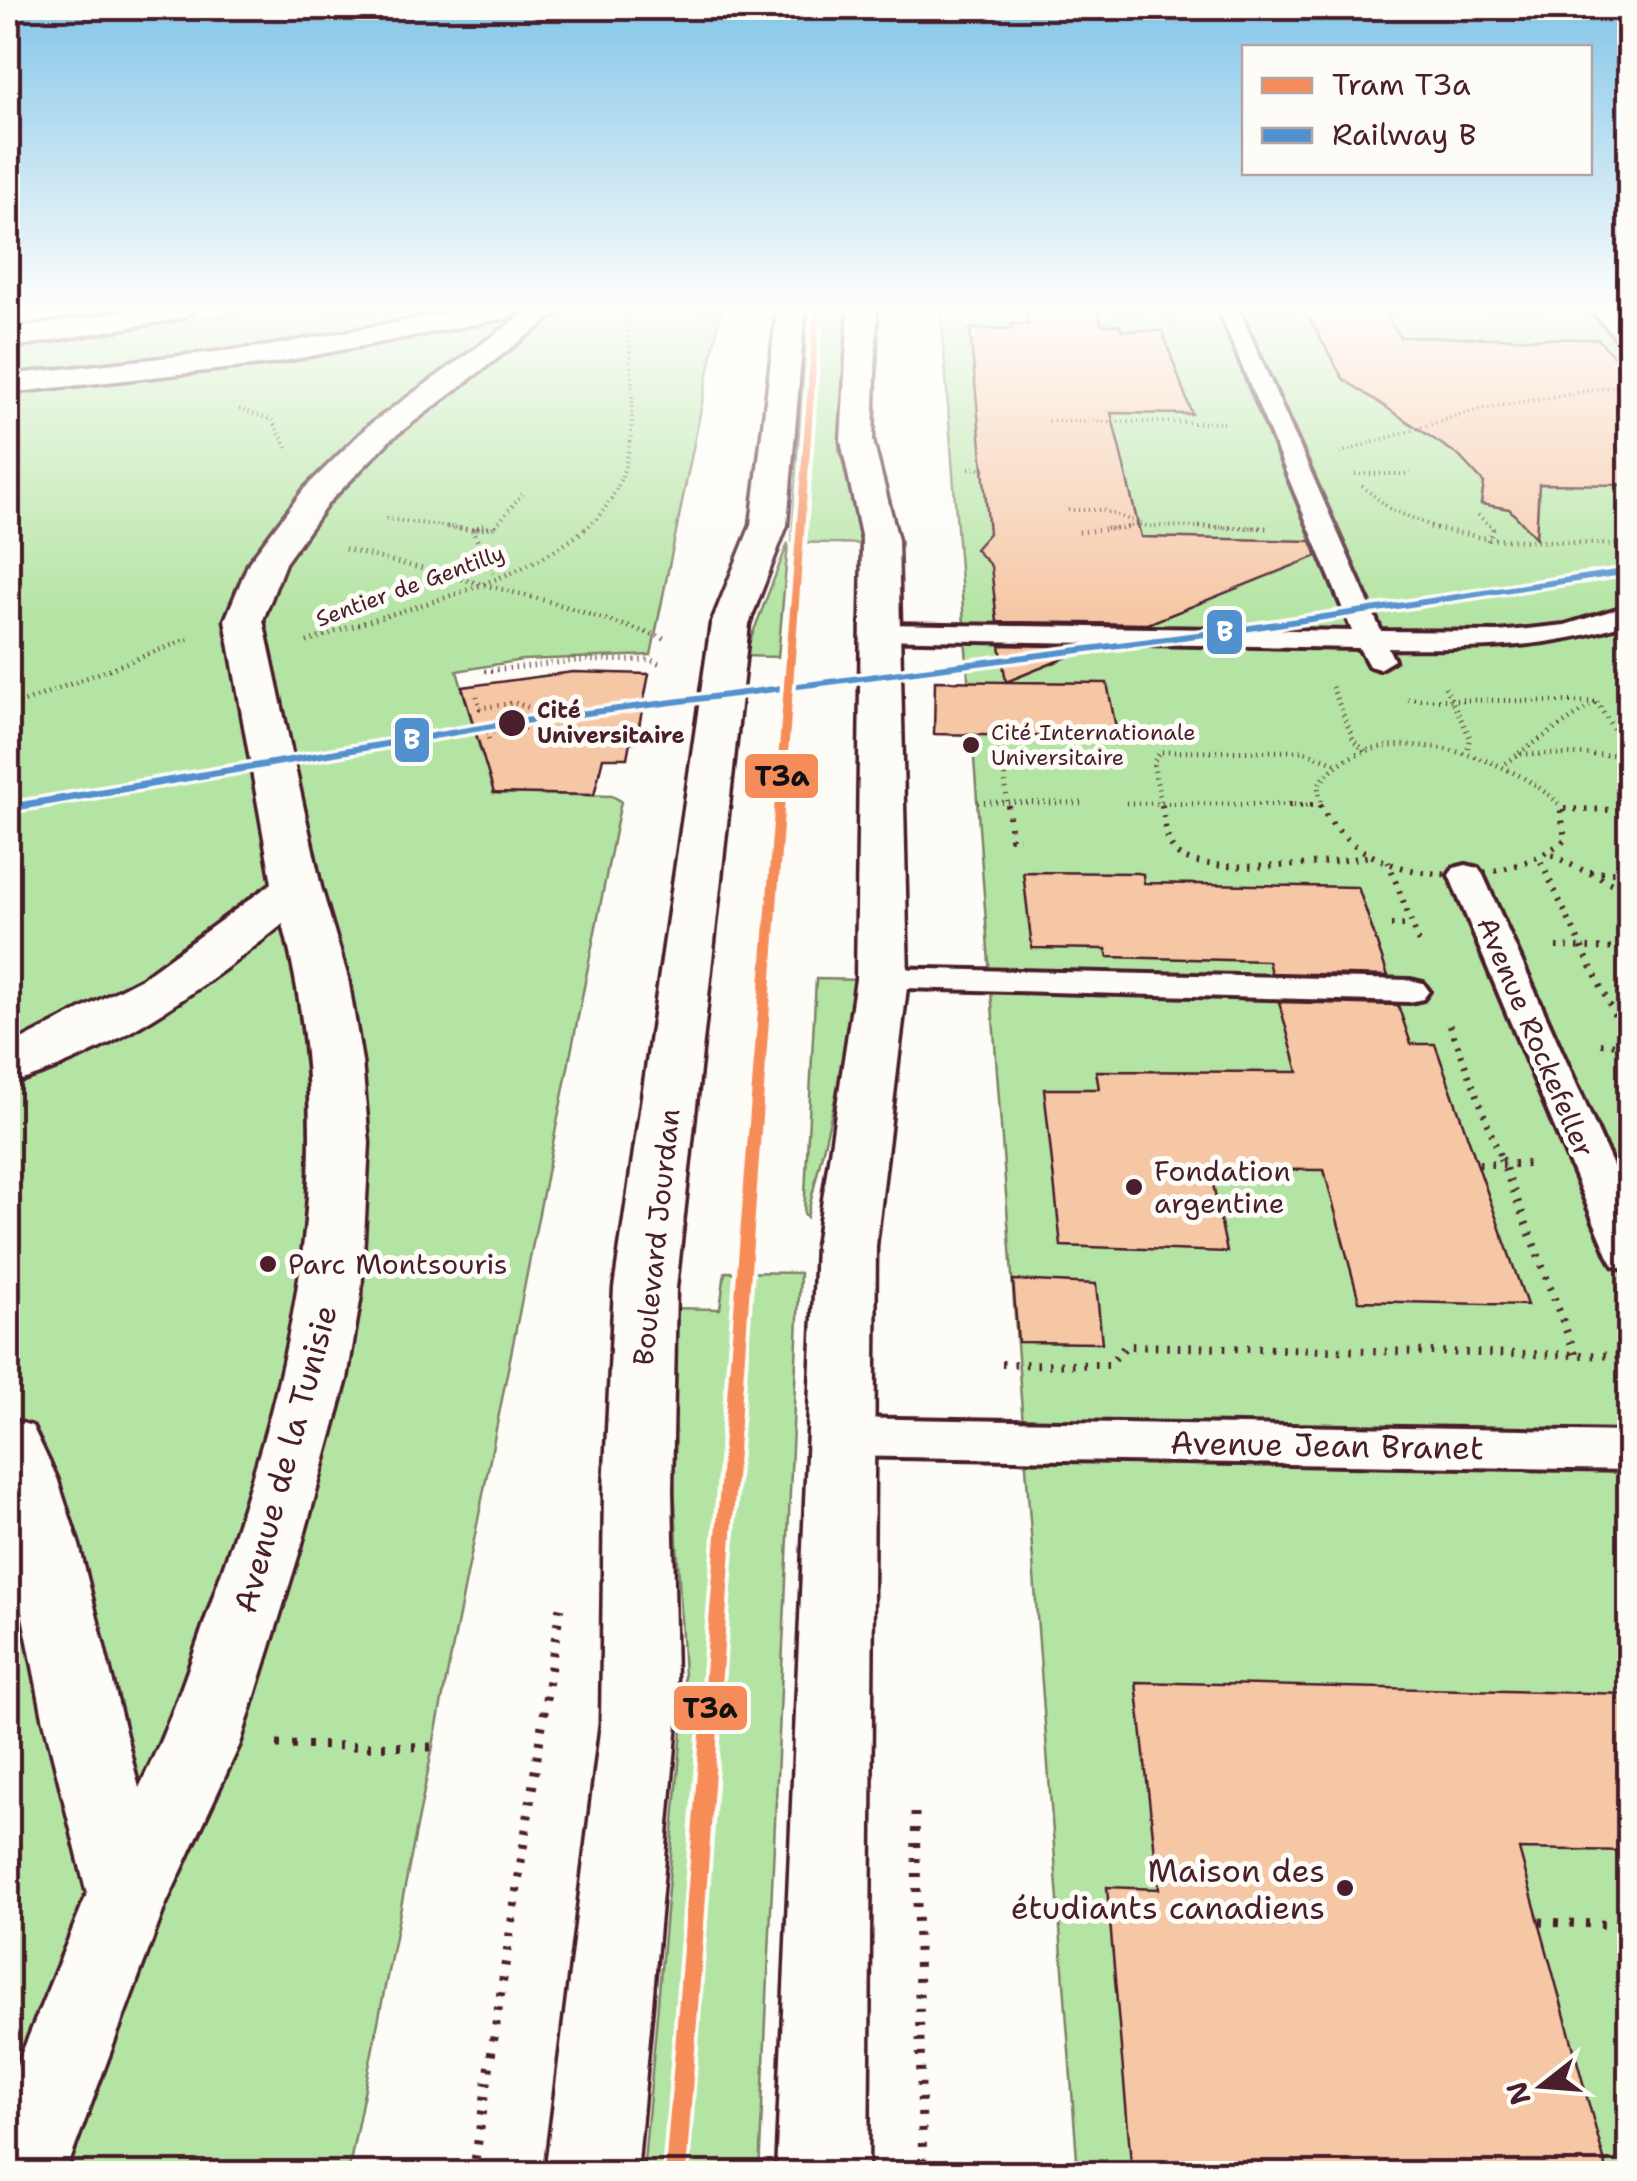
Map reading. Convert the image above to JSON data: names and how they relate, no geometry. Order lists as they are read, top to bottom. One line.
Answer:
{"streets":{"main road":["Boulevard Jourdan","Avenue de la Tunisie"],"lane":["Avenue Rockefeller","Avenue Jean Branet"],"path":["Sentier de Gentilly"]},"crossings":[["Sentier de Gentilly","Avenue de la Tunisie"]],"places":["Cité Universitaire","Cité Internationale Universitaire","Fondation argentine","Parc Montsouris","Maison des étudiants canadiens"],"lines":["tram line T3a","rail line B"],"legend":["Tram T3a","Railway B"],"north":"left"}
